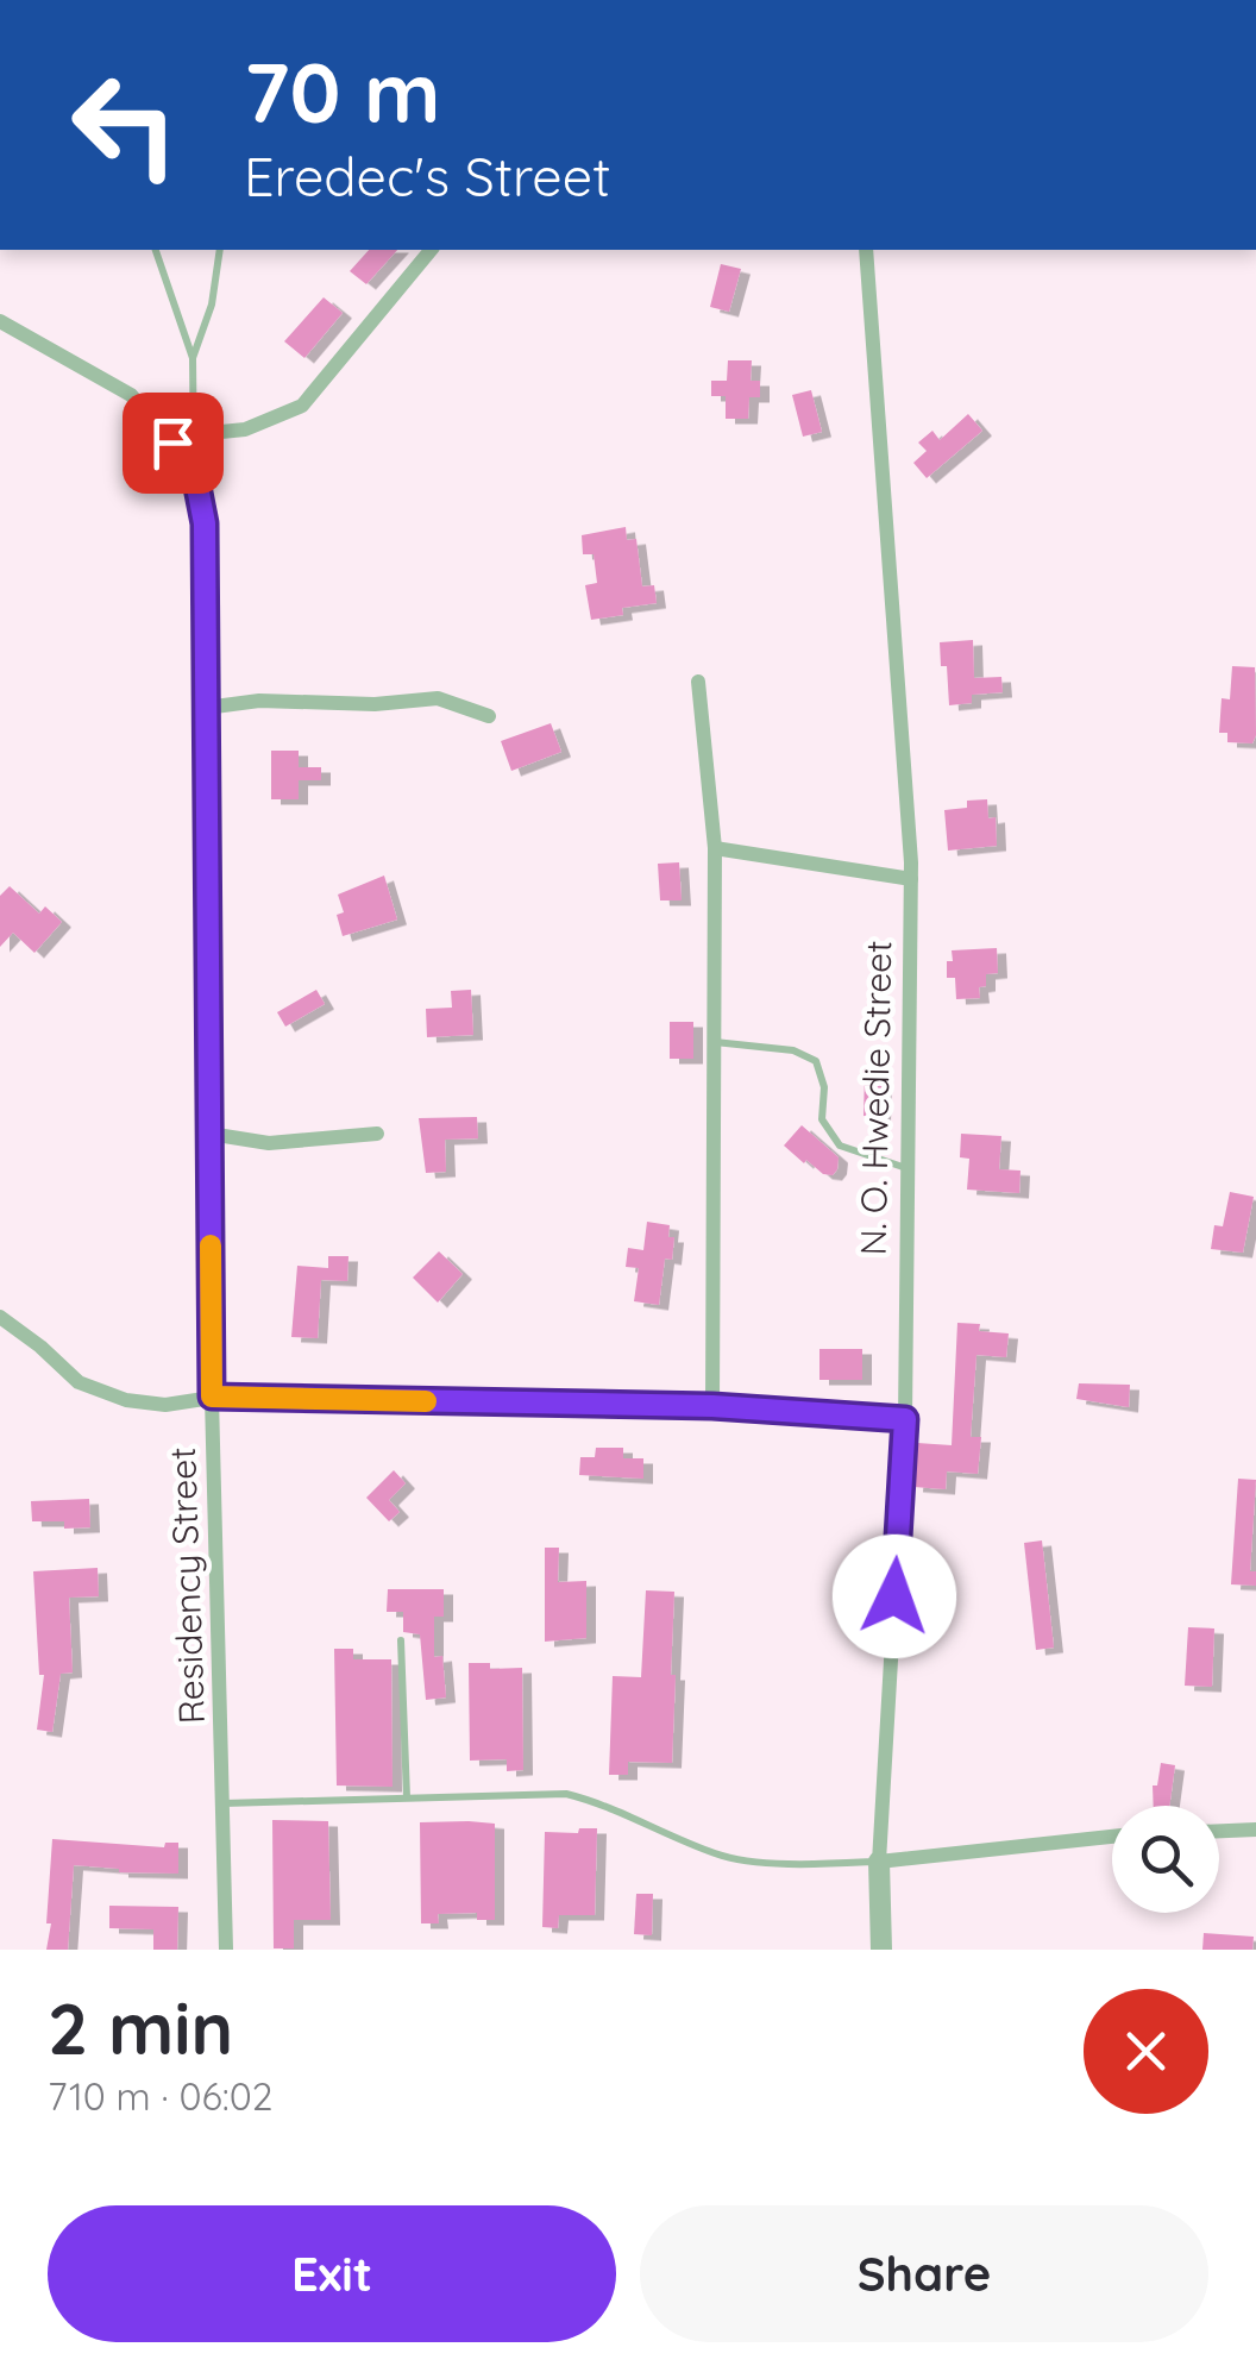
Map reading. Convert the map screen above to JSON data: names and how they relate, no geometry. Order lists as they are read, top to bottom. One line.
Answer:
{"streets":{"street":["N. O. Hwedie Street","Residency Street"]},"page":{"turn":["70 m","Eredec's Street"],"heading":["2 min","710 m · 06:02"],"buttons":["Exit","Share"]}}
